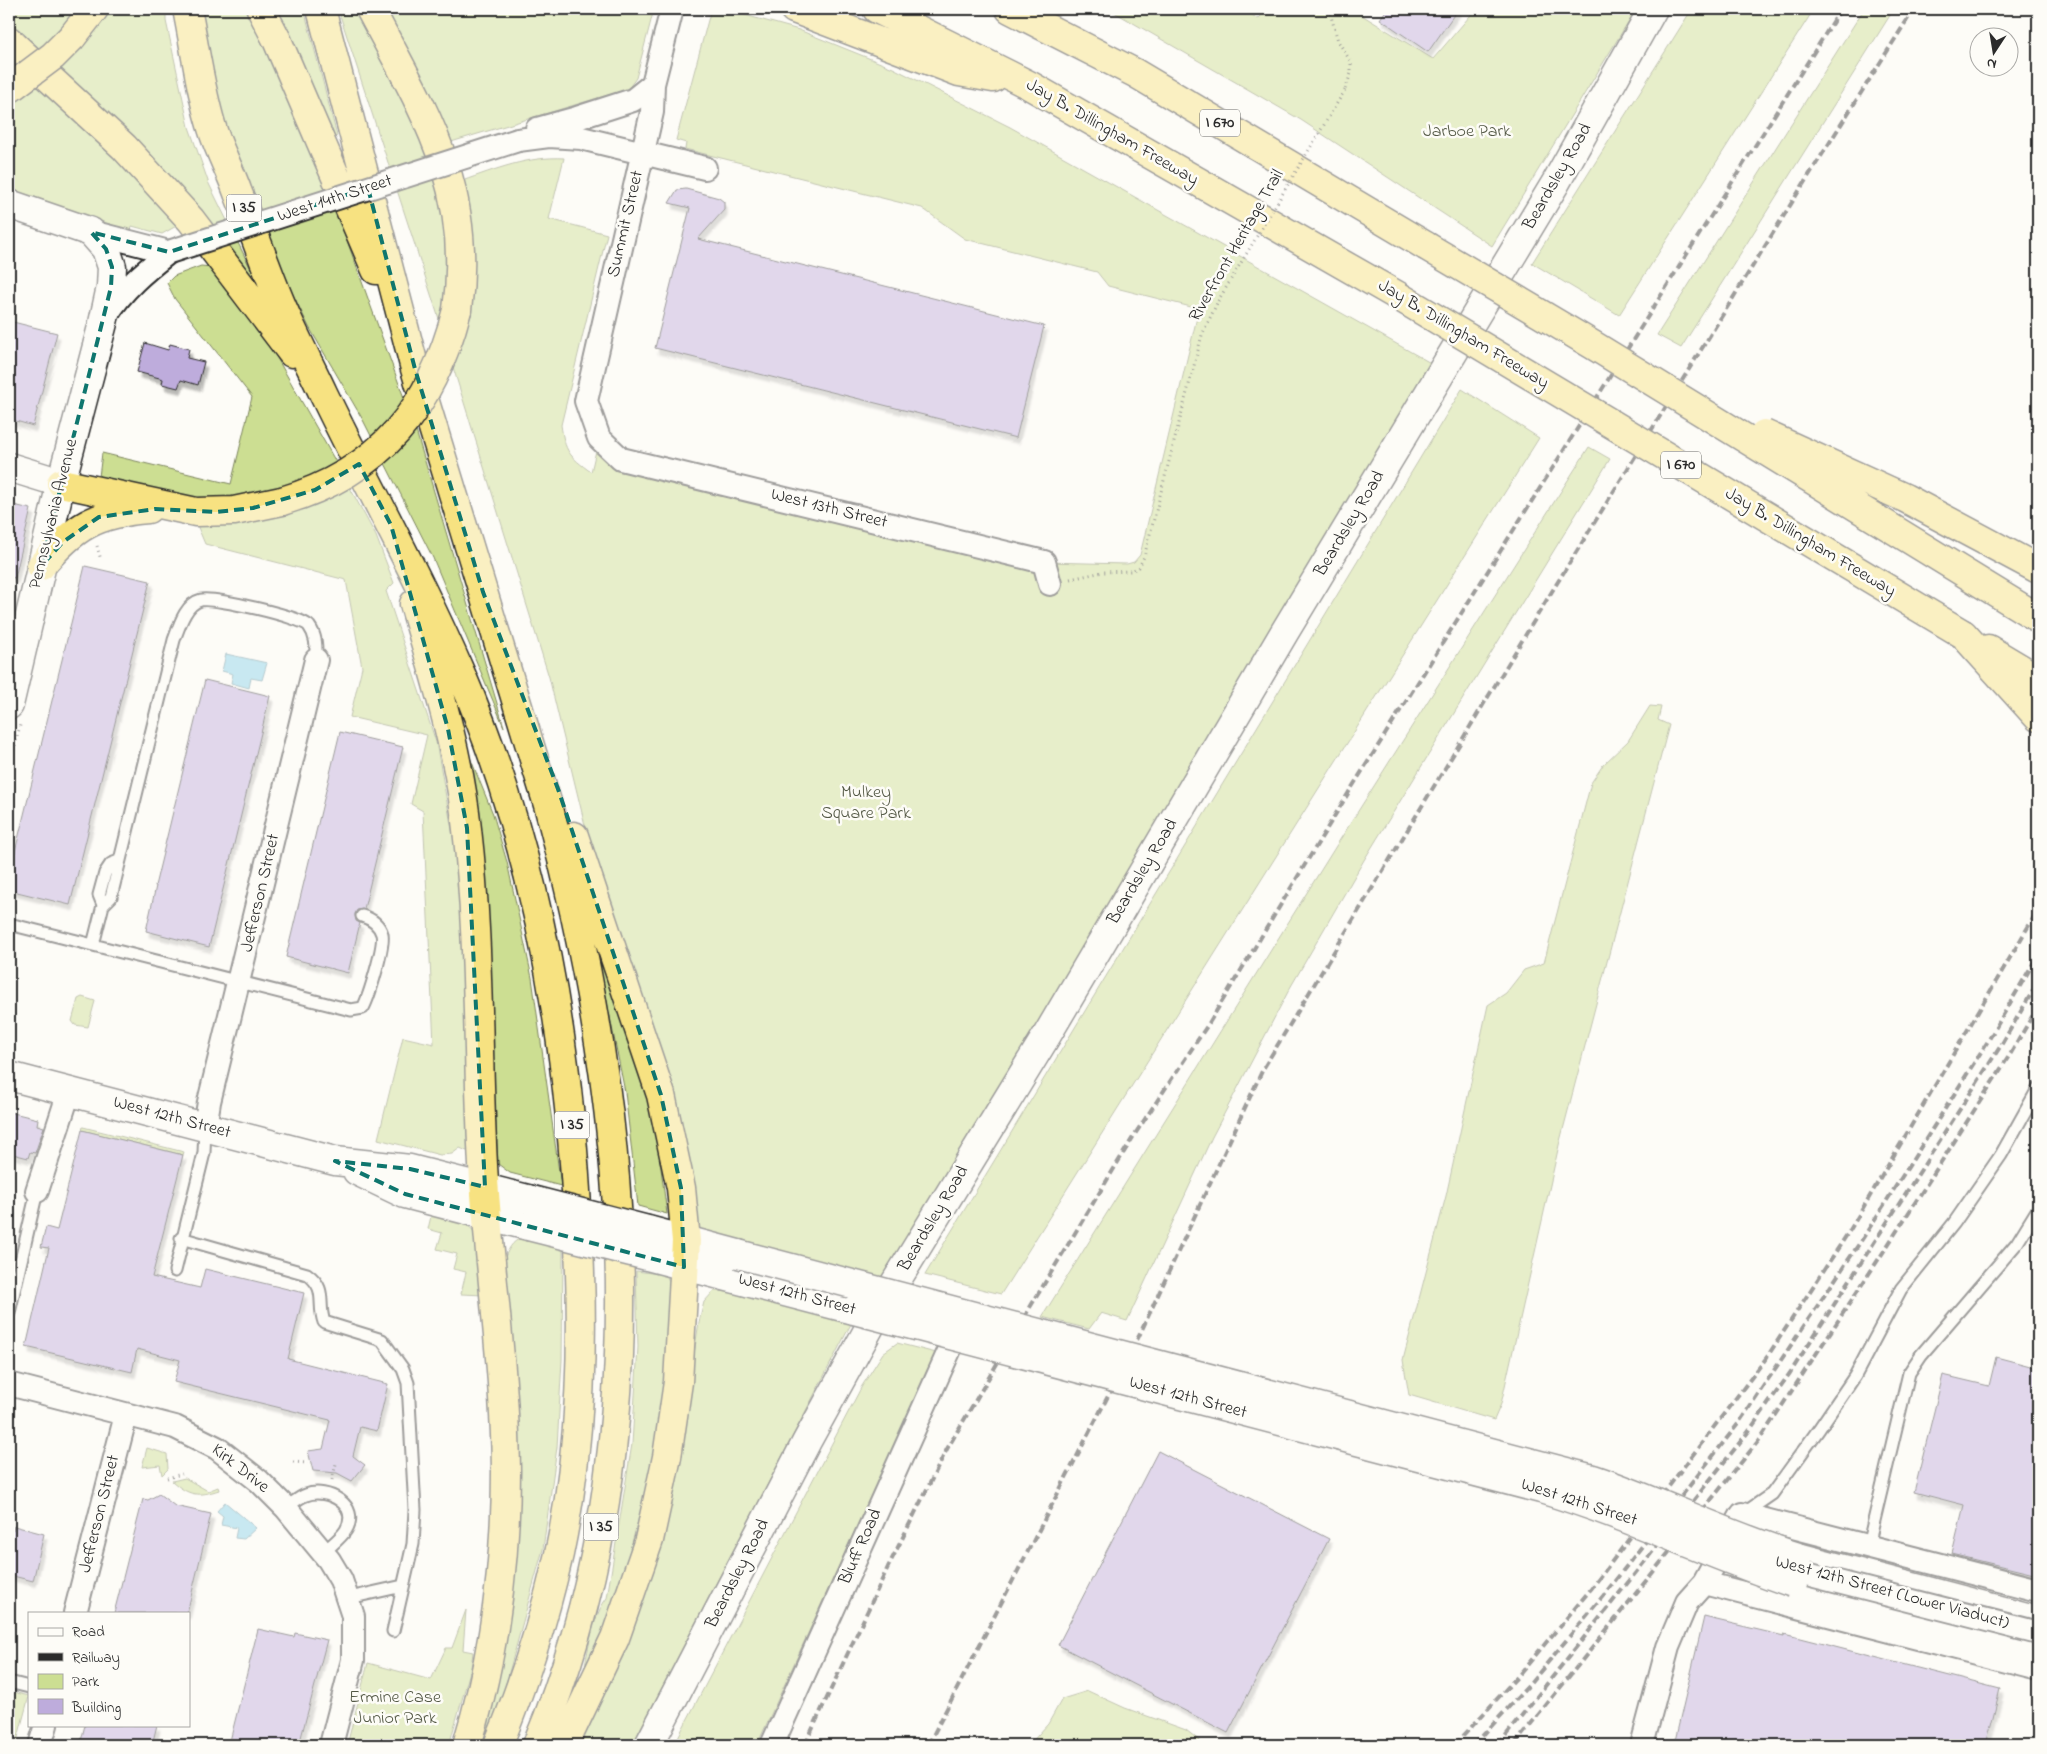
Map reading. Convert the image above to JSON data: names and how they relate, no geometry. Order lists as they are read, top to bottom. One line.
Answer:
{"streets":{"highway":["I 670","Jay B. Dillingham Freeway","I 35"],"main road":["Beardsley Road","Pennsylvania Avenue","West 12th Street"],"street":["West 14th Street","Summit Street","West 13th Street","Jefferson Street","Kirk Drive","Bluff Road","West 12th Street (Lower Viaduct)"],"path":["Riverfront Heritage Trail"]},"crossings":[["Beardsley Road","West 12th Street (Lower Viaduct)"],["West 14th Street","Summit Street"],["West 14th Street","Pennsylvania Avenue"],["Summit Street","West 13th Street"],["Riverfront Heritage Trail","West 13th Street"],["Jefferson Street","West 12th Street"],["Jefferson Street","Kirk Drive"]],"parks":["Jarboe Park","Mulkey Square Park","Ermine Case Junior Park"],"legend":["Road","Railway","Park","Building"],"north":"bottom"}
